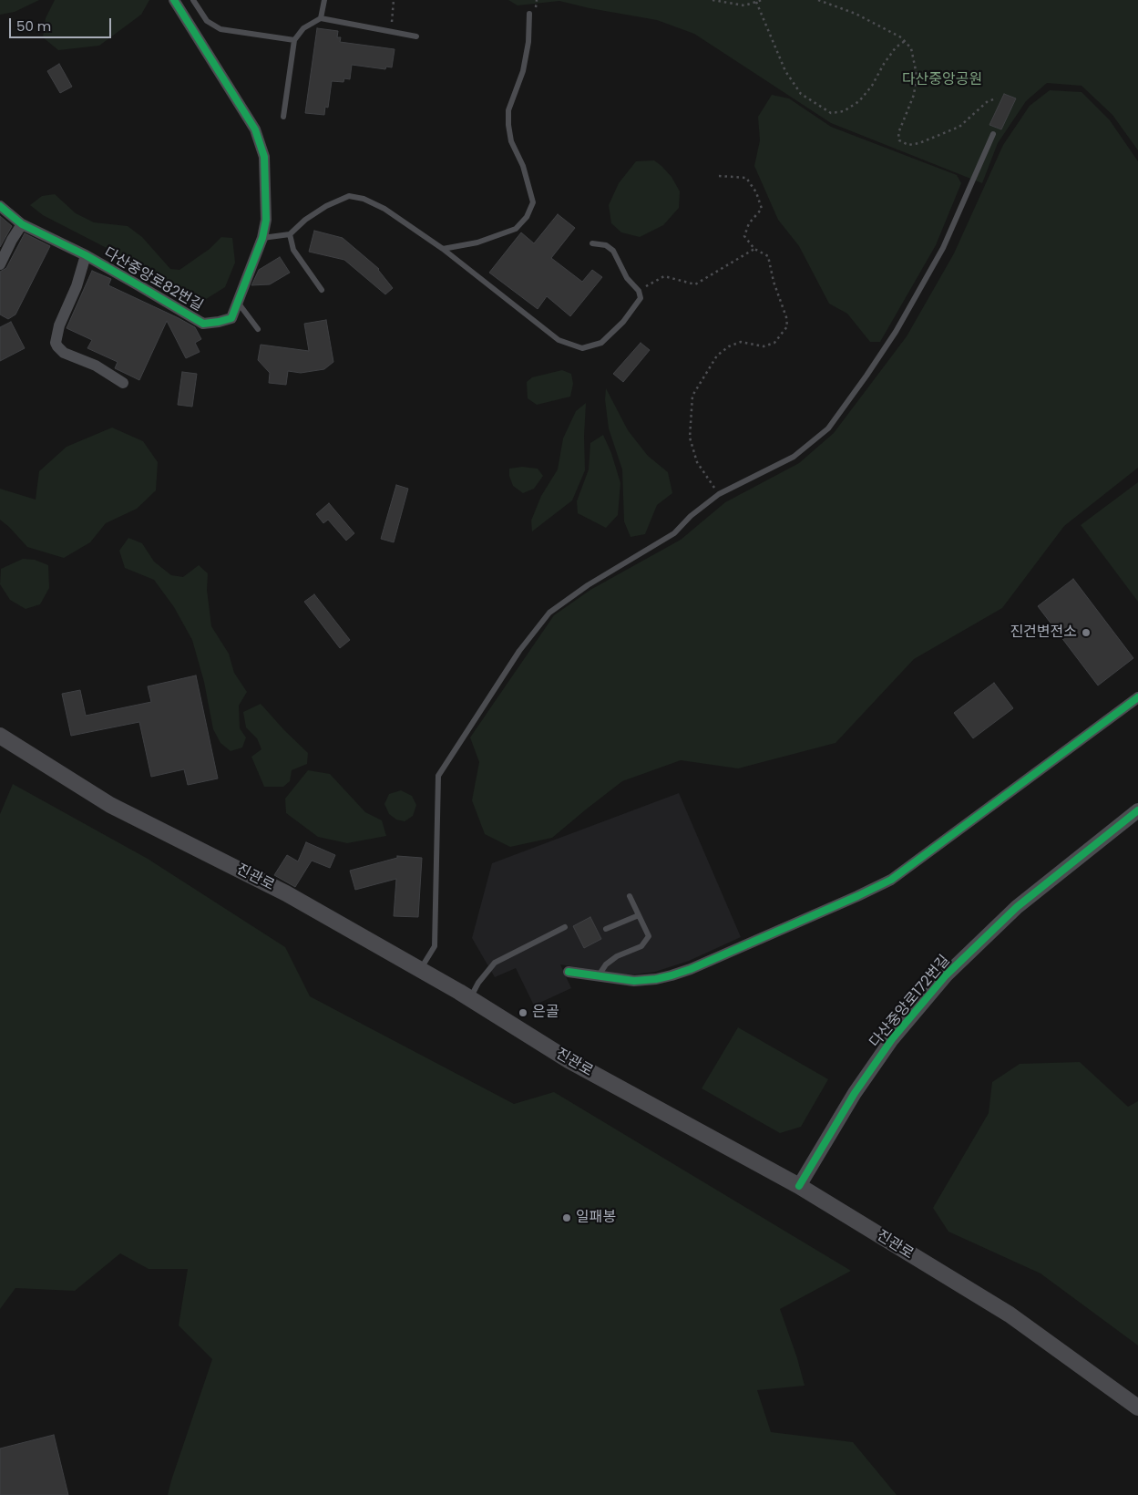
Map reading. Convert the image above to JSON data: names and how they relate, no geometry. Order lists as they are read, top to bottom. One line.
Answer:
{"streets":{"main road":["진관로"],"street":["다산중앙로82번길","다산중앙로172번길"]},"crossings":[["진관로","다산중앙로172번길"]],"parks":["다산중앙공원"],"places":["진건변전소","은골","일패봉"],"scale_bar":"50 m"}
